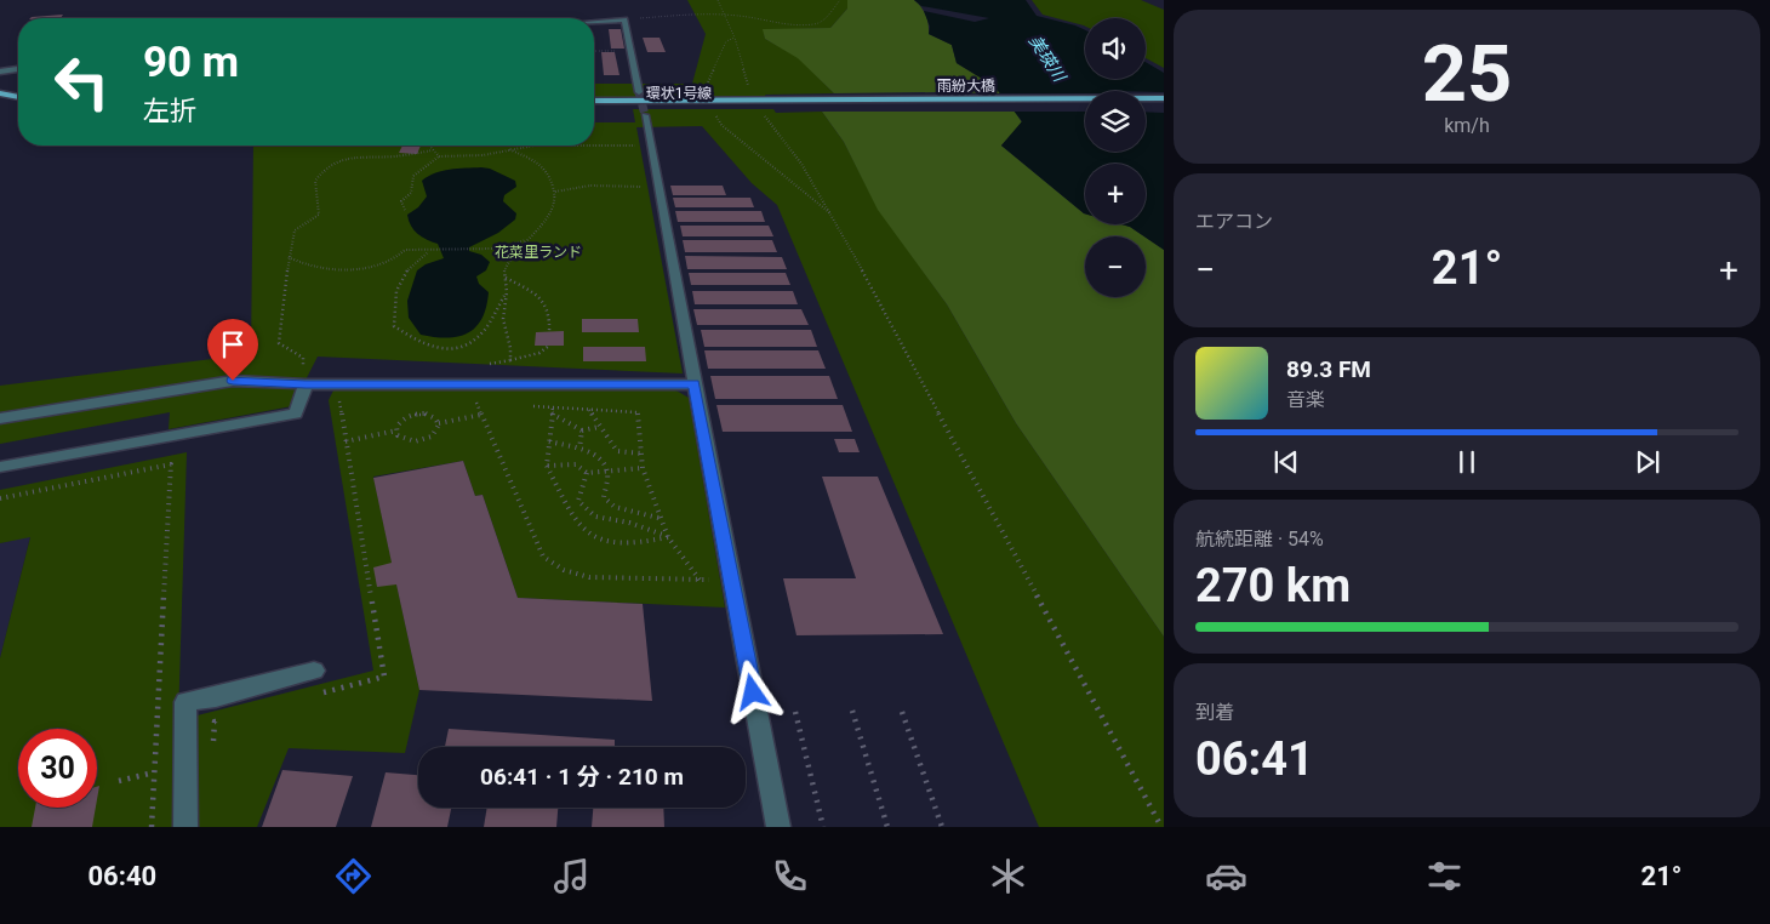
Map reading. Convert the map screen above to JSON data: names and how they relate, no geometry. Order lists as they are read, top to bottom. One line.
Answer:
{"streets":{"main road":["雨紛大橋","環状1号線"]},"crossings":[["雨紛大橋","環状1号線"]],"water":["美瑛川"],"parks":["花菜里ランド"],"page":{"tile":[["25","km/h"],"エアコン",["航続距離 · 54%","270 km"],["到着","06:41"]],"map_buttons":["+","−"],"turn":["90 m","左折"],"heat":["−","21°","+"],"song":["89.3 FM","音楽"],"limit":"30","trip":"06:41 · 1 分 · 210 m","tabs":["06:40","21°"]}}
